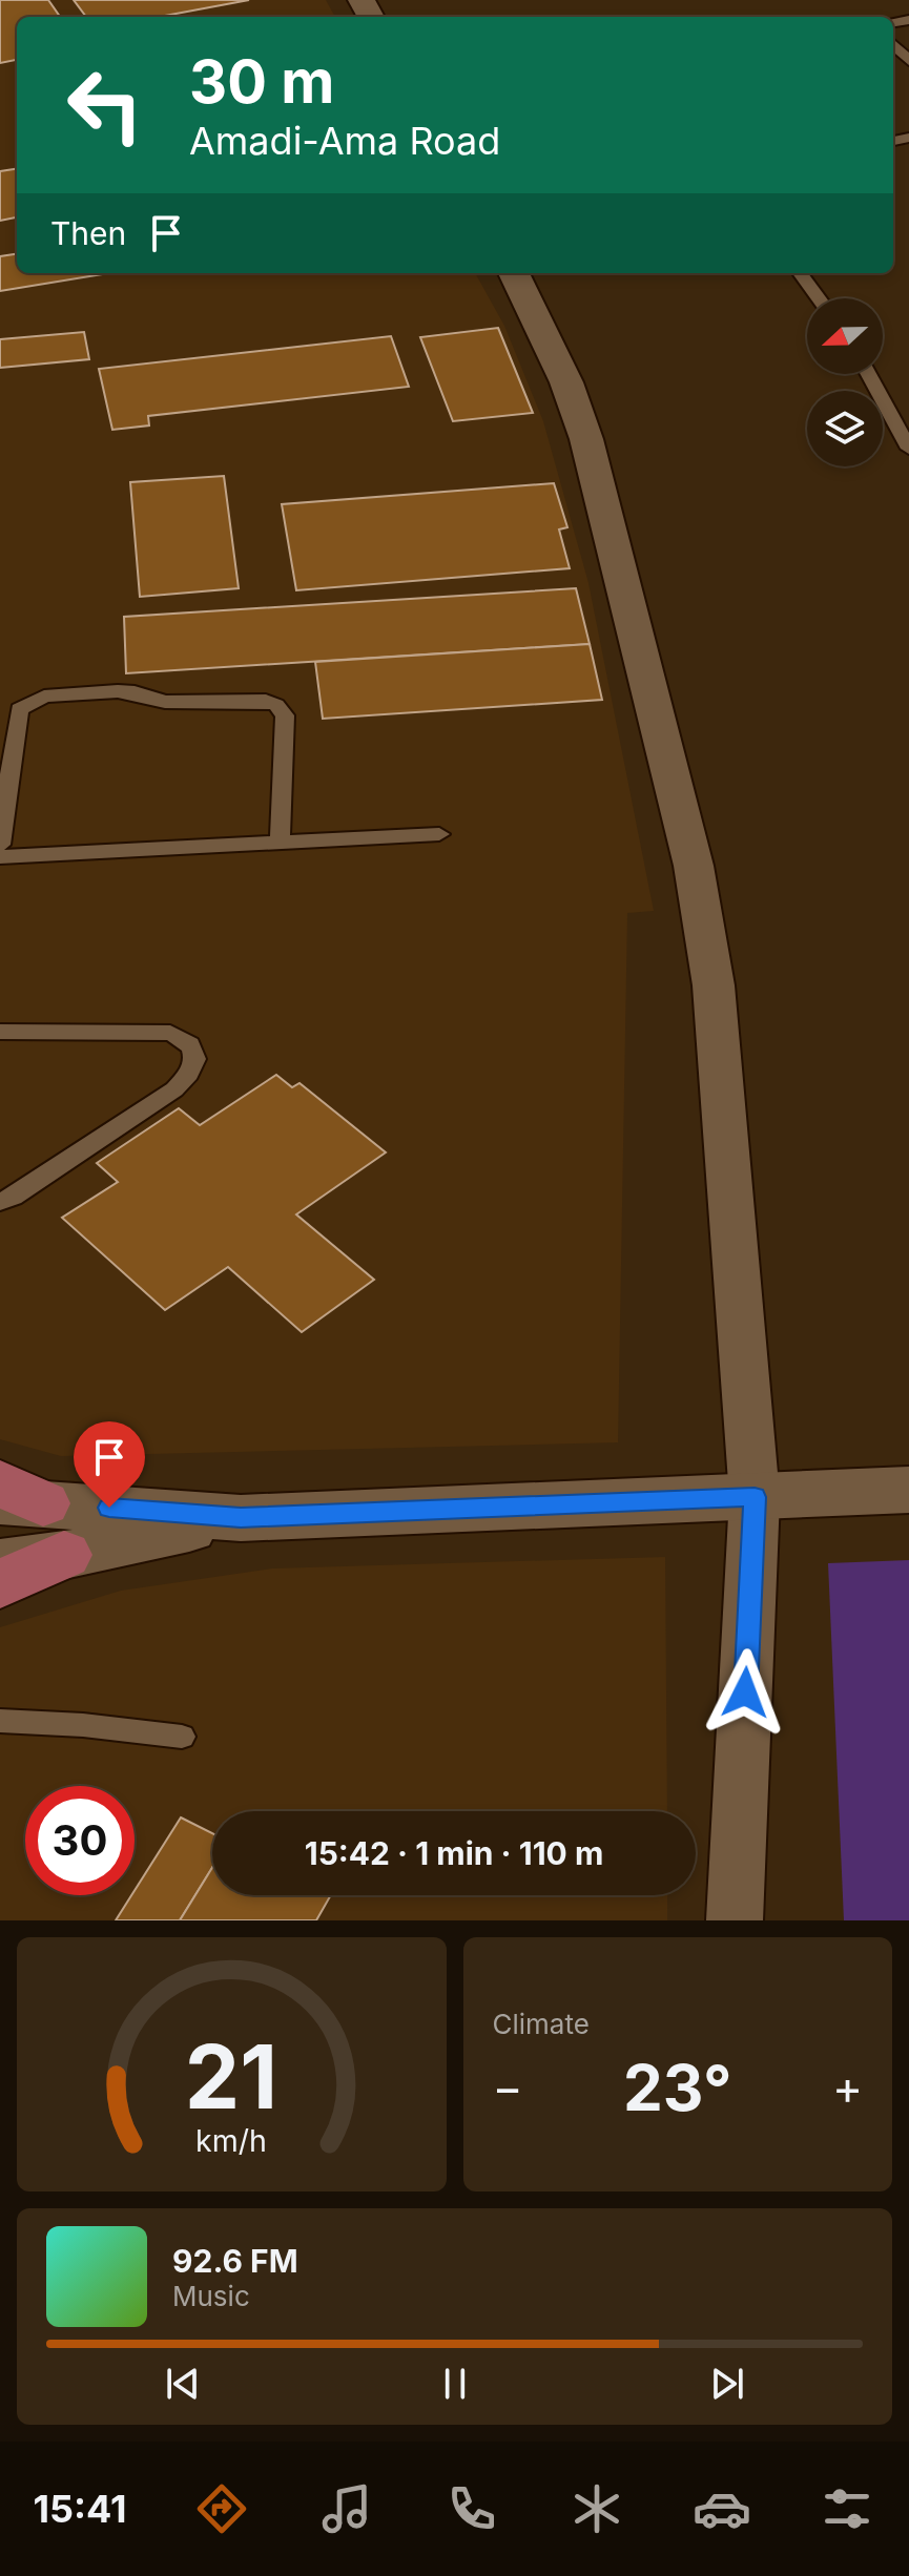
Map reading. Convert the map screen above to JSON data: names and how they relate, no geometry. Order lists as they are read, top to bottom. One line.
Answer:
{"north":"left","page":{"turn":["30 m","Amadi-Ama Road"],"then":"Then","limit":"30","trip":"15:42 · 1 min · 110 m","tile":"Climate","heat":["−","23°","+"],"song":["92.6 FM","Music"],"tabs":"15:41","gauge":["21","km/h"]}}
